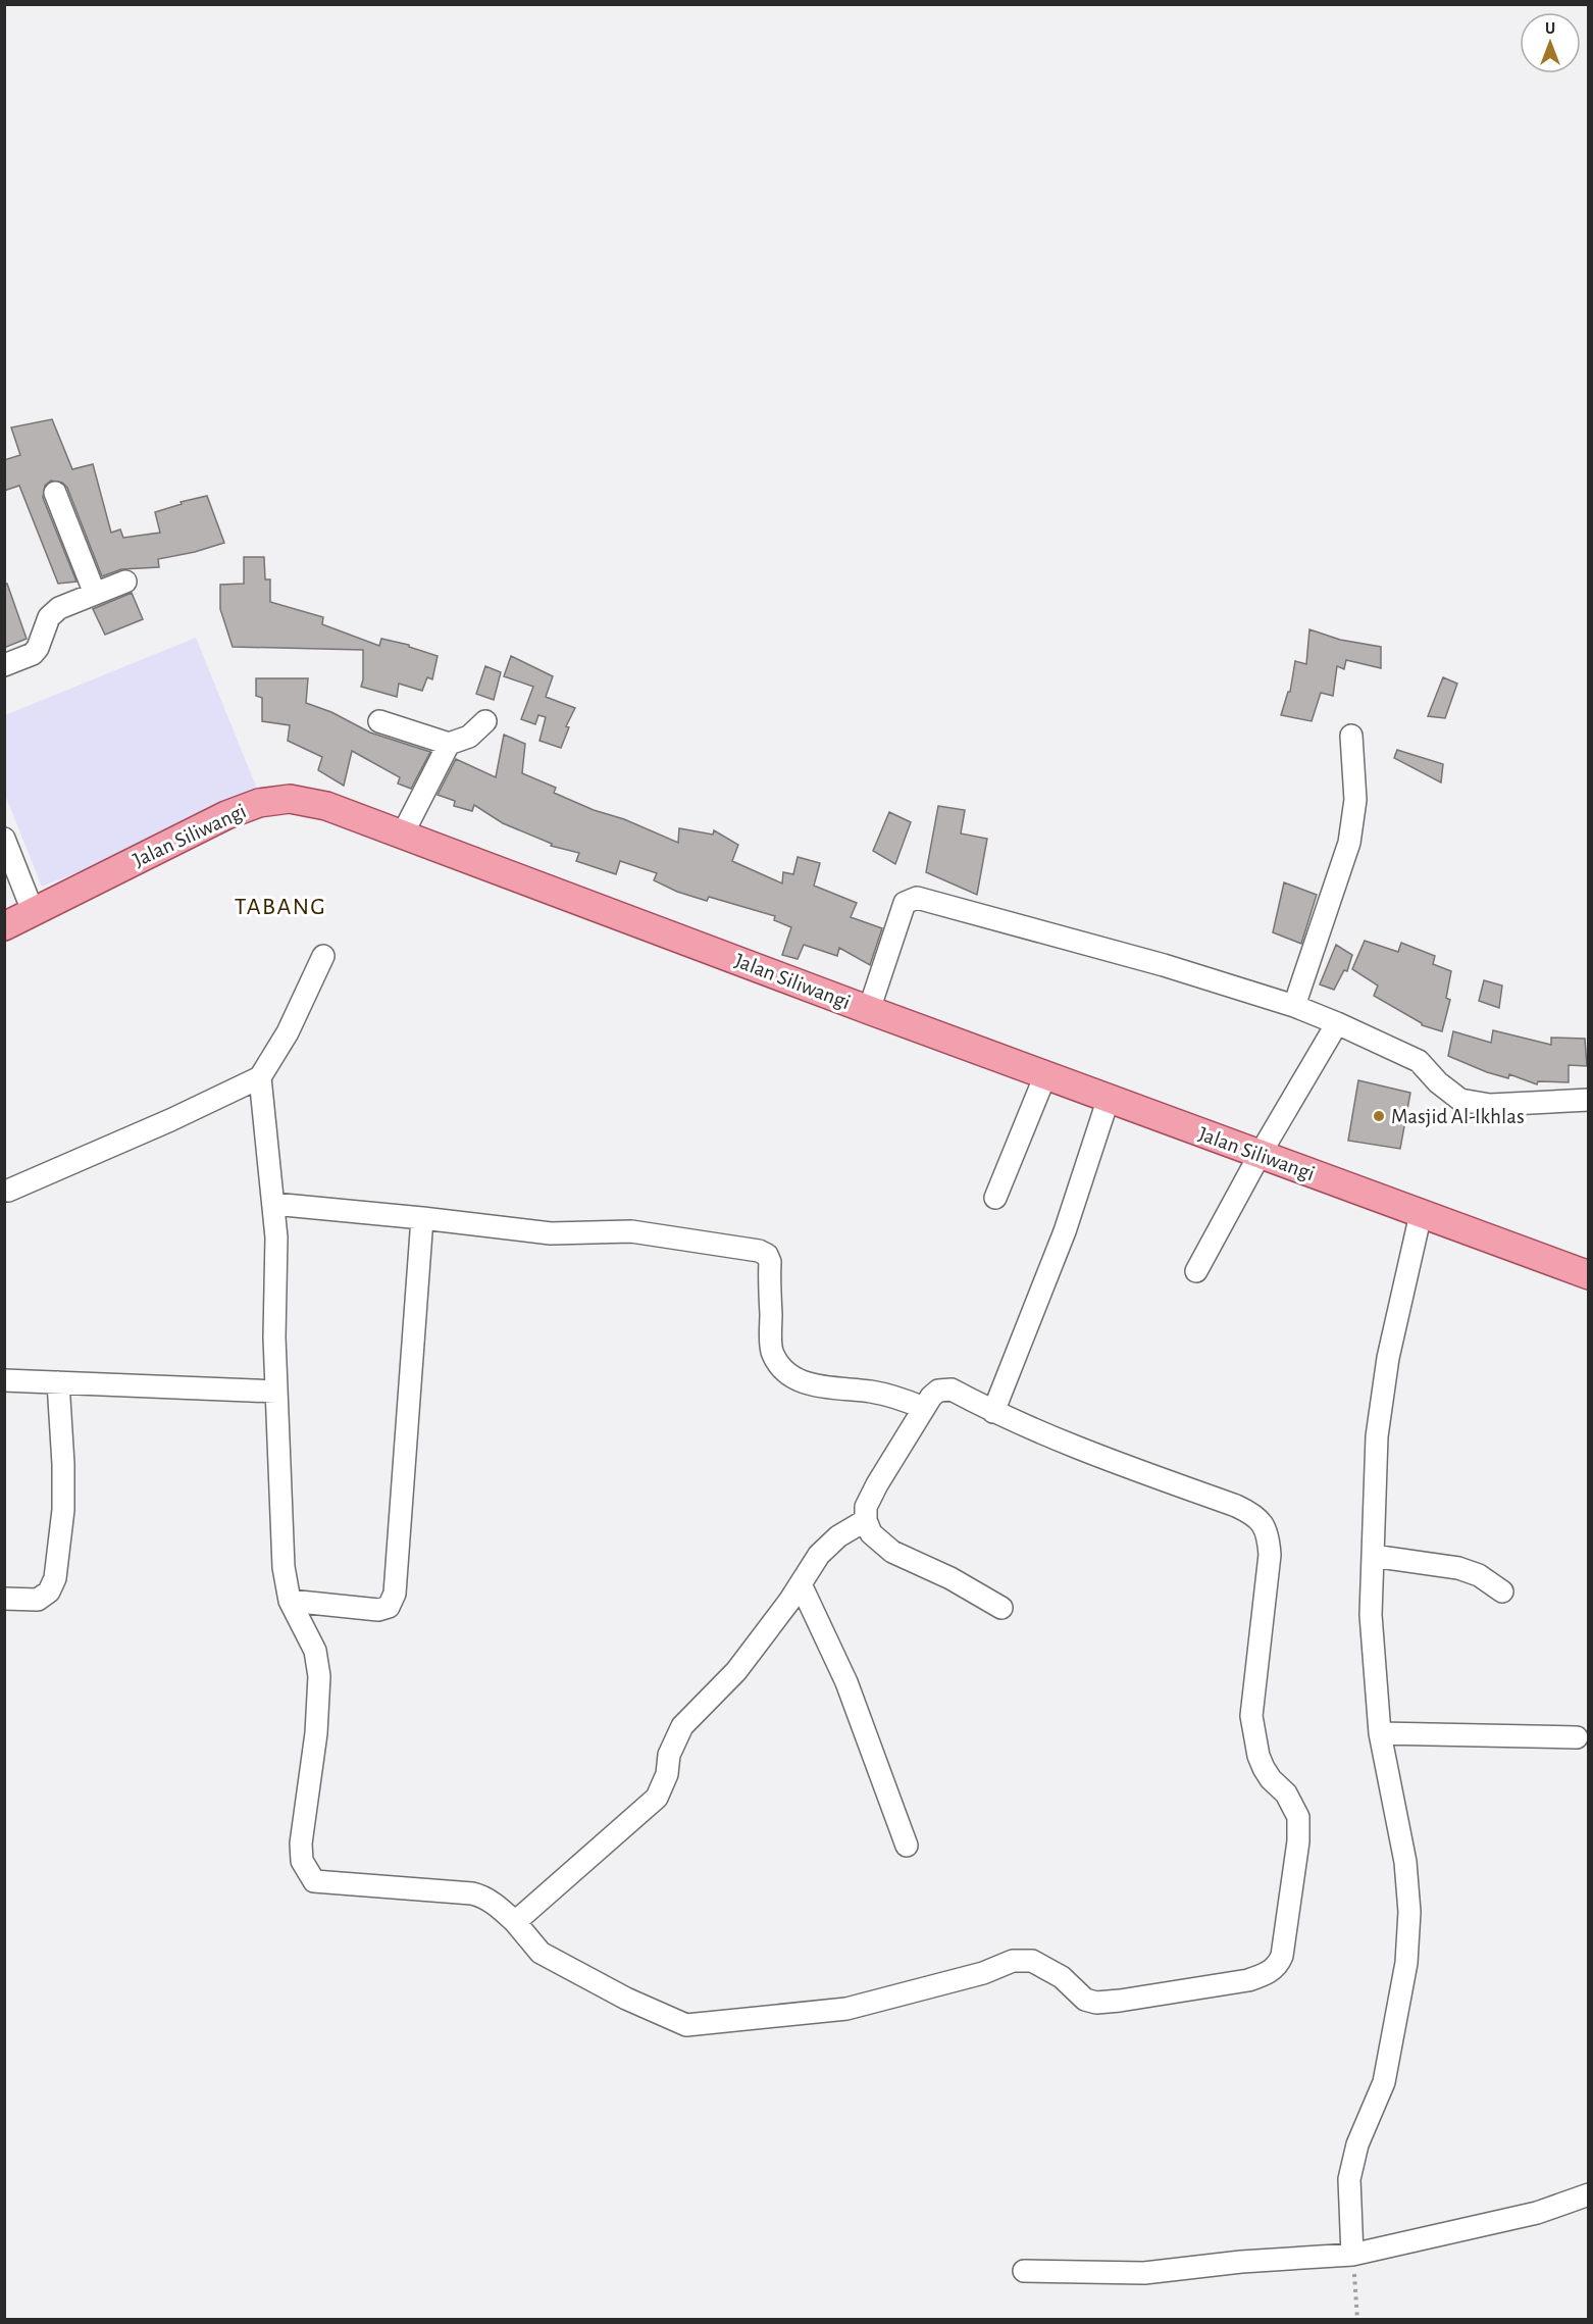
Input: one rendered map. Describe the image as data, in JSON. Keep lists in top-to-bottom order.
{
  "streets": {
    "main road": ["Jalan Siliwangi"]
  },
  "districts": ["TABANG"],
  "places": ["Masjid Al-Ikhlas"],
  "north": "top"
}
